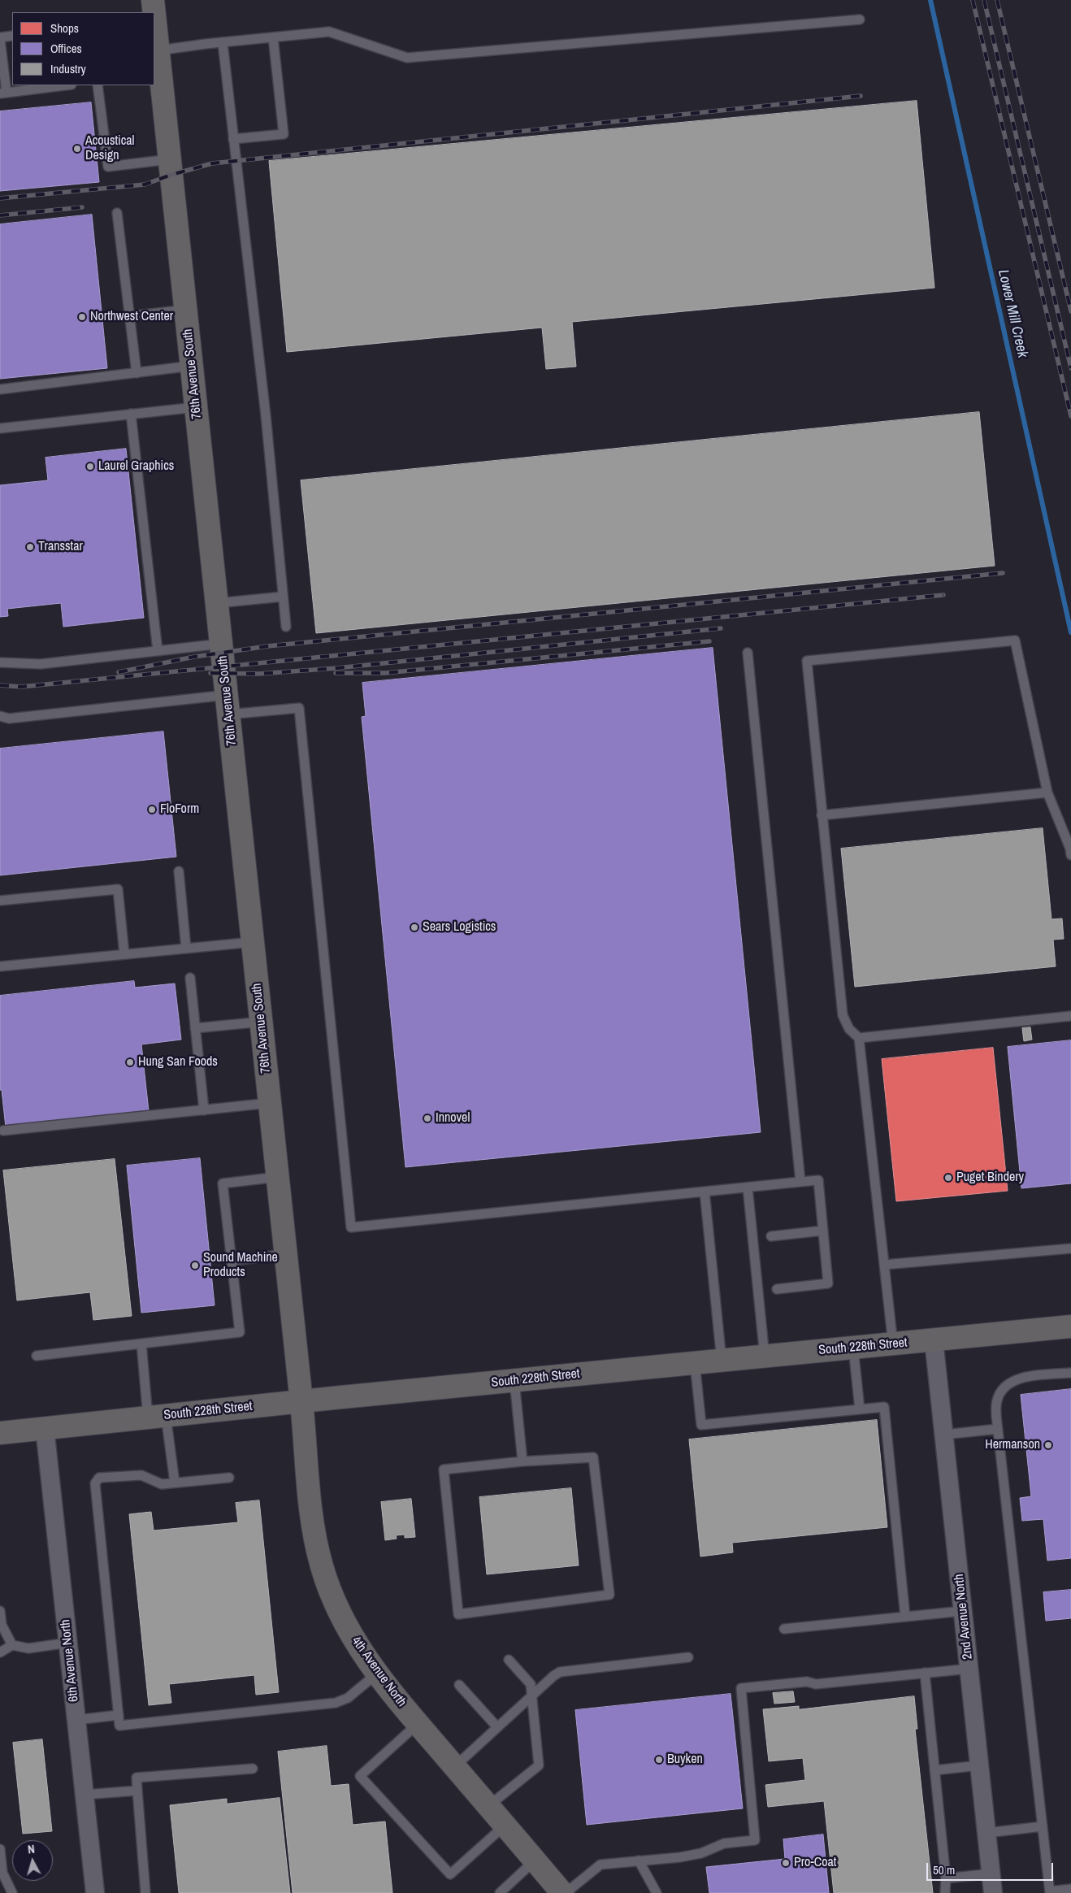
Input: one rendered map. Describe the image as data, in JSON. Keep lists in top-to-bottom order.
{
  "streets": {
    "street": [
      "76th Avenue South",
      "South 228th Street",
      "2nd Avenue North",
      "6th Avenue North",
      "4th Avenue North"
    ]
  },
  "crossings": [
    ["76th Avenue South", "South 228th Street"],
    ["76th Avenue South", "4th Avenue North"],
    ["South 228th Street", "2nd Avenue North"],
    ["South 228th Street", "6th Avenue North"],
    ["South 228th Street", "4th Avenue North"]
  ],
  "water": ["Lower Mill Creek"],
  "places": [
    "Acoustical Design",
    "Northwest Center",
    "Laurel Graphics",
    "Transstar",
    "FloForm",
    "Sears Logistics",
    "Hung San Foods",
    "Innovel",
    "Puget Bindery",
    "Sound Machine Products",
    "Hermanson",
    "Buyken",
    "Pro-Coat"
  ],
  "legend": ["Shops", "Offices", "Industry"],
  "scale_bar": "50 m",
  "north": "top"
}
